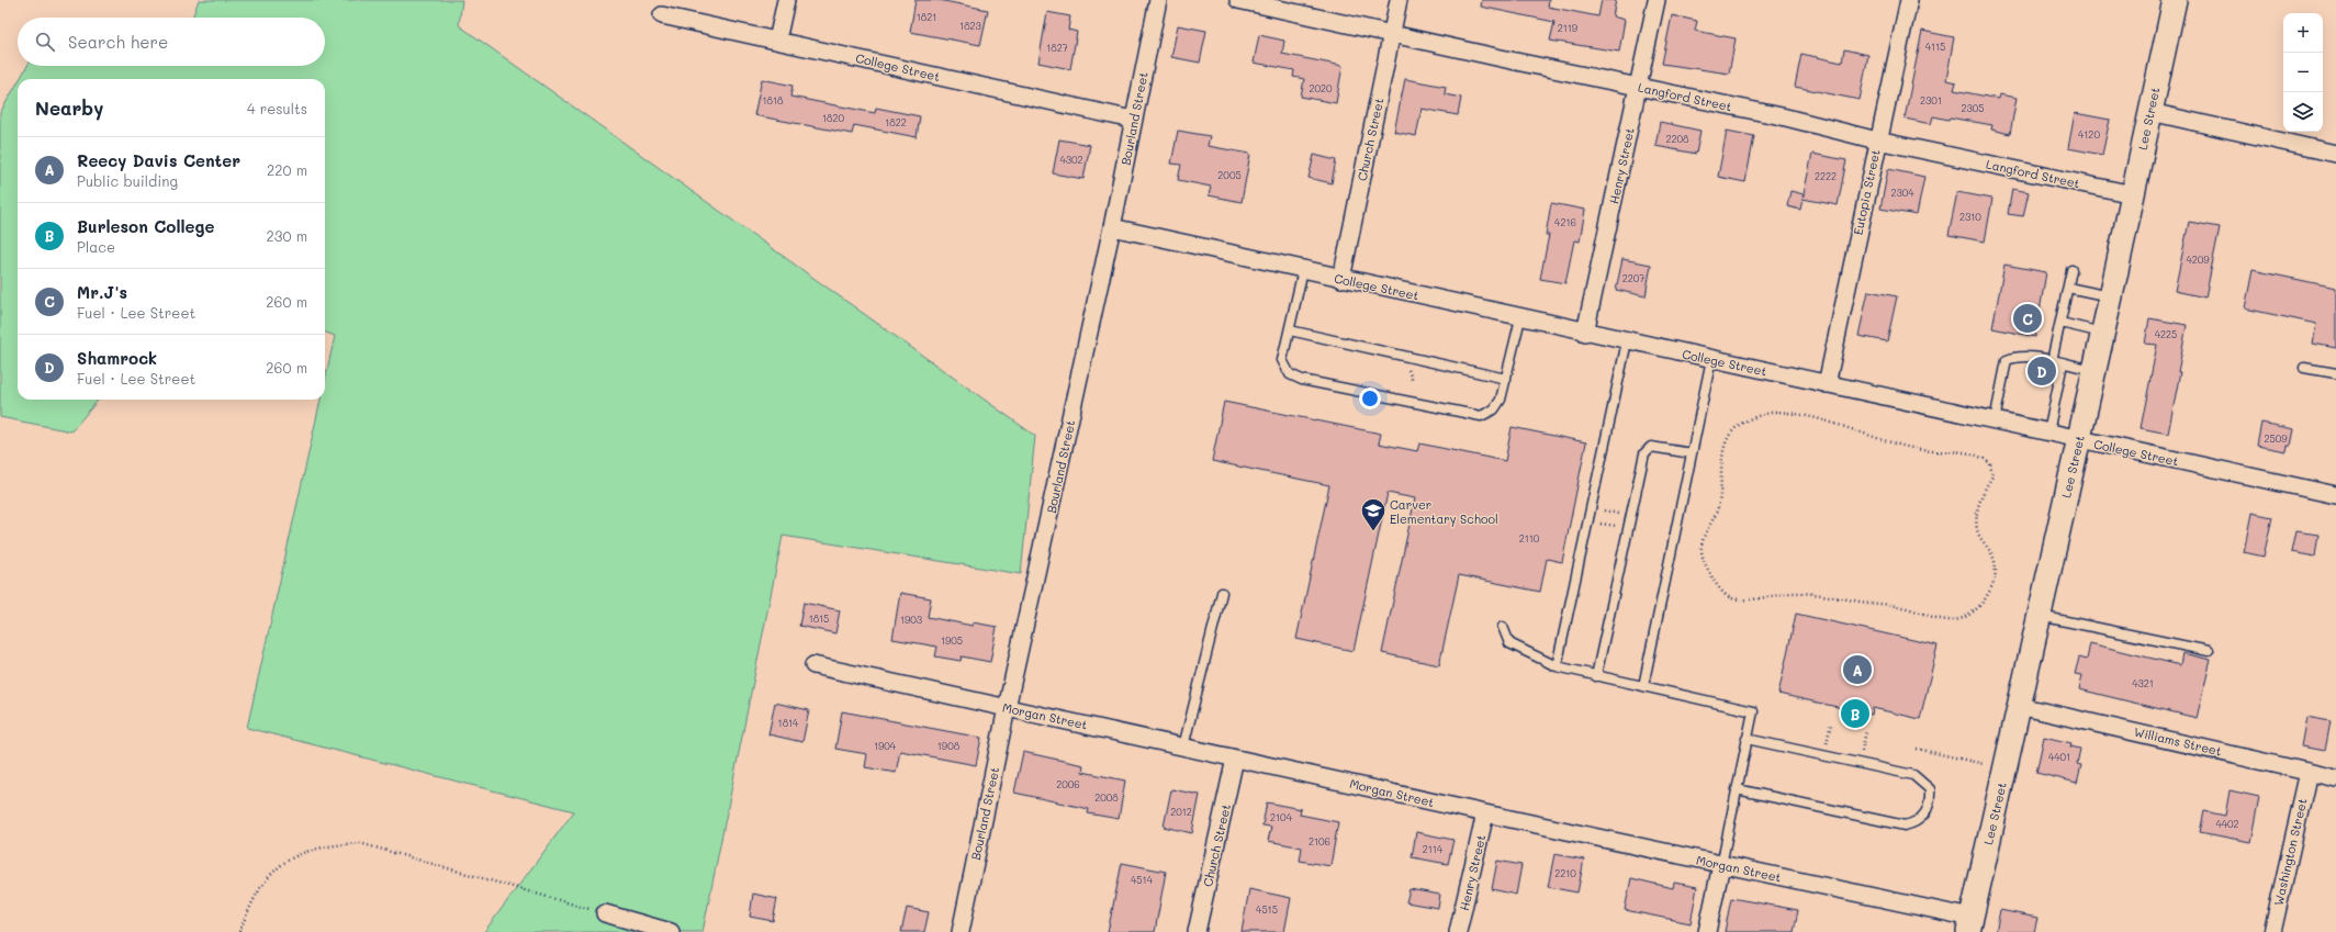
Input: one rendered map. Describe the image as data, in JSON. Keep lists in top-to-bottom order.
{
  "streets": {
    "main road": ["Lee Street"],
    "street": [
      "College Street",
      "Langford Street",
      "Bourland Street",
      "Church Street",
      "Henry Street",
      "Eutopia Street",
      "Morgan Street",
      "Williams Street",
      "Washington Street"
    ]
  },
  "crossings": [
    ["College Street", "Bourland Street"],
    ["College Street", "Lee Street"],
    ["College Street", "Church Street"],
    ["College Street", "Henry Street"],
    ["College Street", "Eutopia Street"],
    ["Langford Street", "Lee Street"],
    ["Langford Street", "Church Street"],
    ["Langford Street", "Henry Street"],
    ["Langford Street", "Eutopia Street"],
    ["Bourland Street", "Morgan Street"],
    ["Lee Street", "Morgan Street"],
    ["Lee Street", "Williams Street"],
    ["Church Street", "Morgan Street"],
    ["Henry Street", "Morgan Street"],
    ["Williams Street", "Washington Street"]
  ],
  "places": {
    "school or university": ["Carver Elementary School"]
  },
  "house_numbers": [
    "1821",
    "1823",
    "2119",
    "4115",
    "1827",
    "2020",
    "1818",
    "2301",
    "2305",
    "1820",
    "1822",
    "4120",
    "2208",
    "4302",
    "2005",
    "2222",
    "2304",
    "2310",
    "4216",
    "4209",
    "2207",
    "4225",
    "2509",
    "2110",
    "1815",
    "1903",
    "1905",
    "4321",
    "1814",
    "1904",
    "1908",
    "4401",
    "2006",
    "2008",
    "2012",
    "2104",
    "4402",
    "2106",
    "2114",
    "2210",
    "4514",
    "4515"
  ],
  "page": {
    "map_buttons": ["+", "−"],
    "search": "Search here",
    "heading": ["Nearby", "4 results"],
    "list": [
      {
        "mark": "A",
        "name": "Reecy Davis Center",
        "note": "Public building",
        "value": "220 m"
      },
      {
        "mark": "B",
        "name": "Burleson College",
        "note": "Place",
        "value": "230 m"
      },
      {
        "mark": "C",
        "name": "Mr.J's",
        "note": "Fuel · Lee Street",
        "value": "260 m"
      },
      {
        "mark": "D",
        "name": "Shamrock",
        "note": "Fuel · Lee Street",
        "value": "260 m"
      }
    ],
    "pins": [
      "C",
      "D",
      "A",
      "B"
    ]
  }
}
